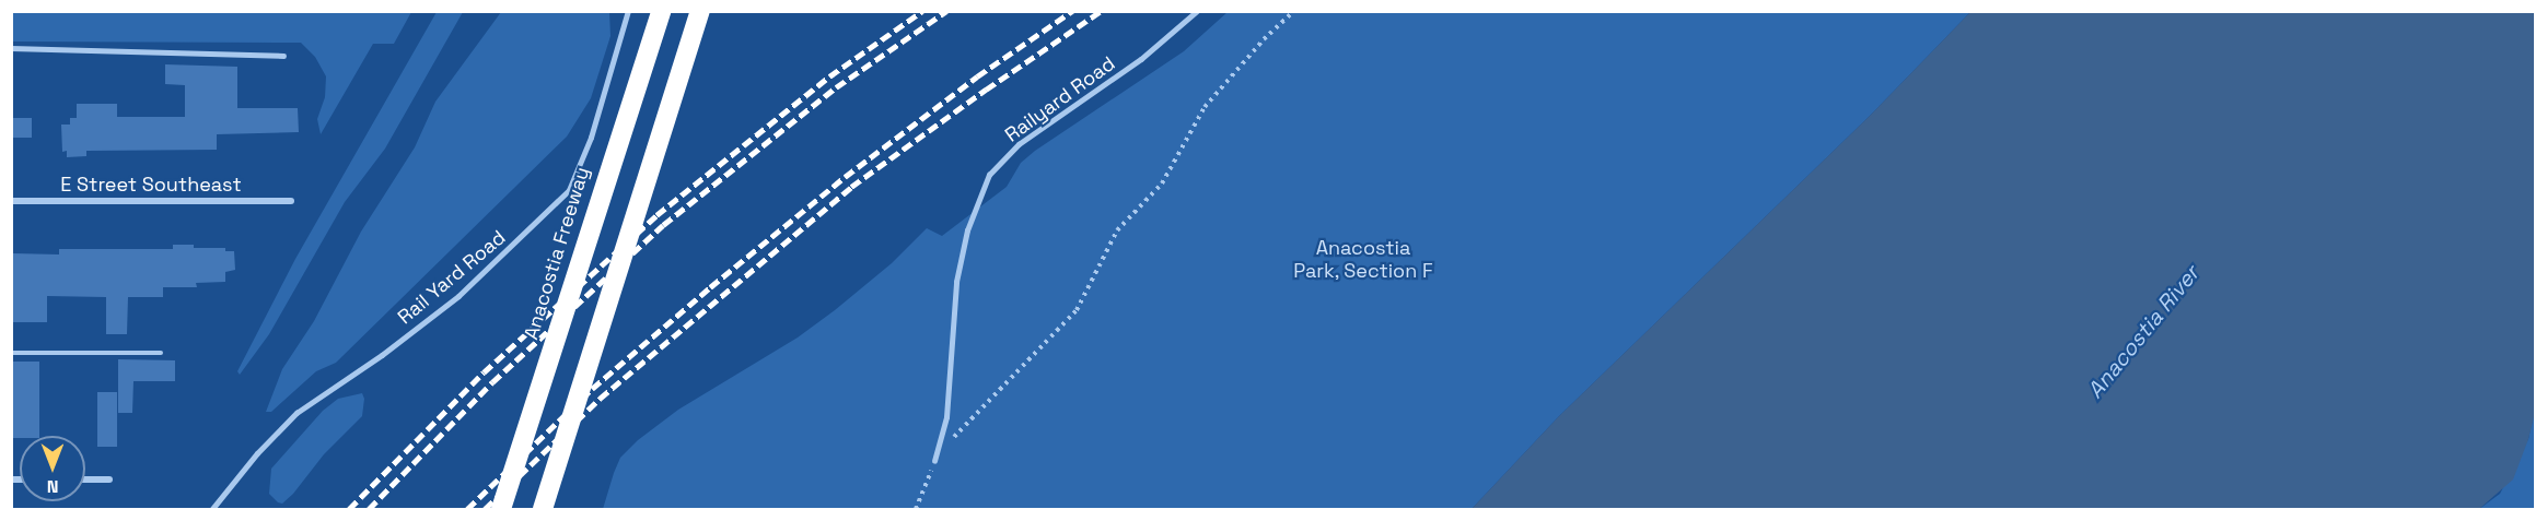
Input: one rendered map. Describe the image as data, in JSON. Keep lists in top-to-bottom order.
{
  "streets": {
    "highway": ["Anacostia Freeway"],
    "street": ["E Street Southeast"],
    "lane": ["Railyard Road", "Rail Yard Road"]
  },
  "water": ["Anacostia River"],
  "parks": ["Anacostia Park, Section F"],
  "north": "bottom"
}
